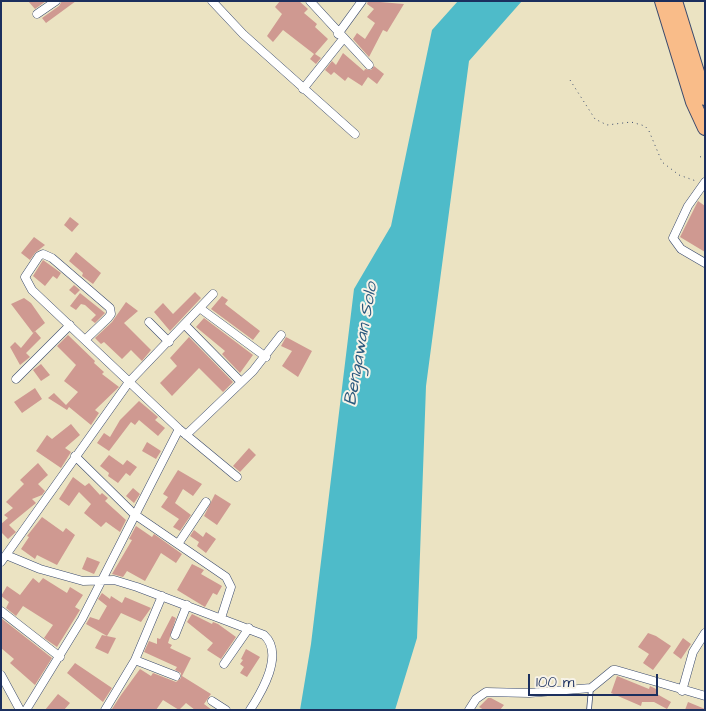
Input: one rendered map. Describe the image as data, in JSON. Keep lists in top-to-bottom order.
{
  "water": ["Bengawan Solo"],
  "scale_bar": "100 m"
}
